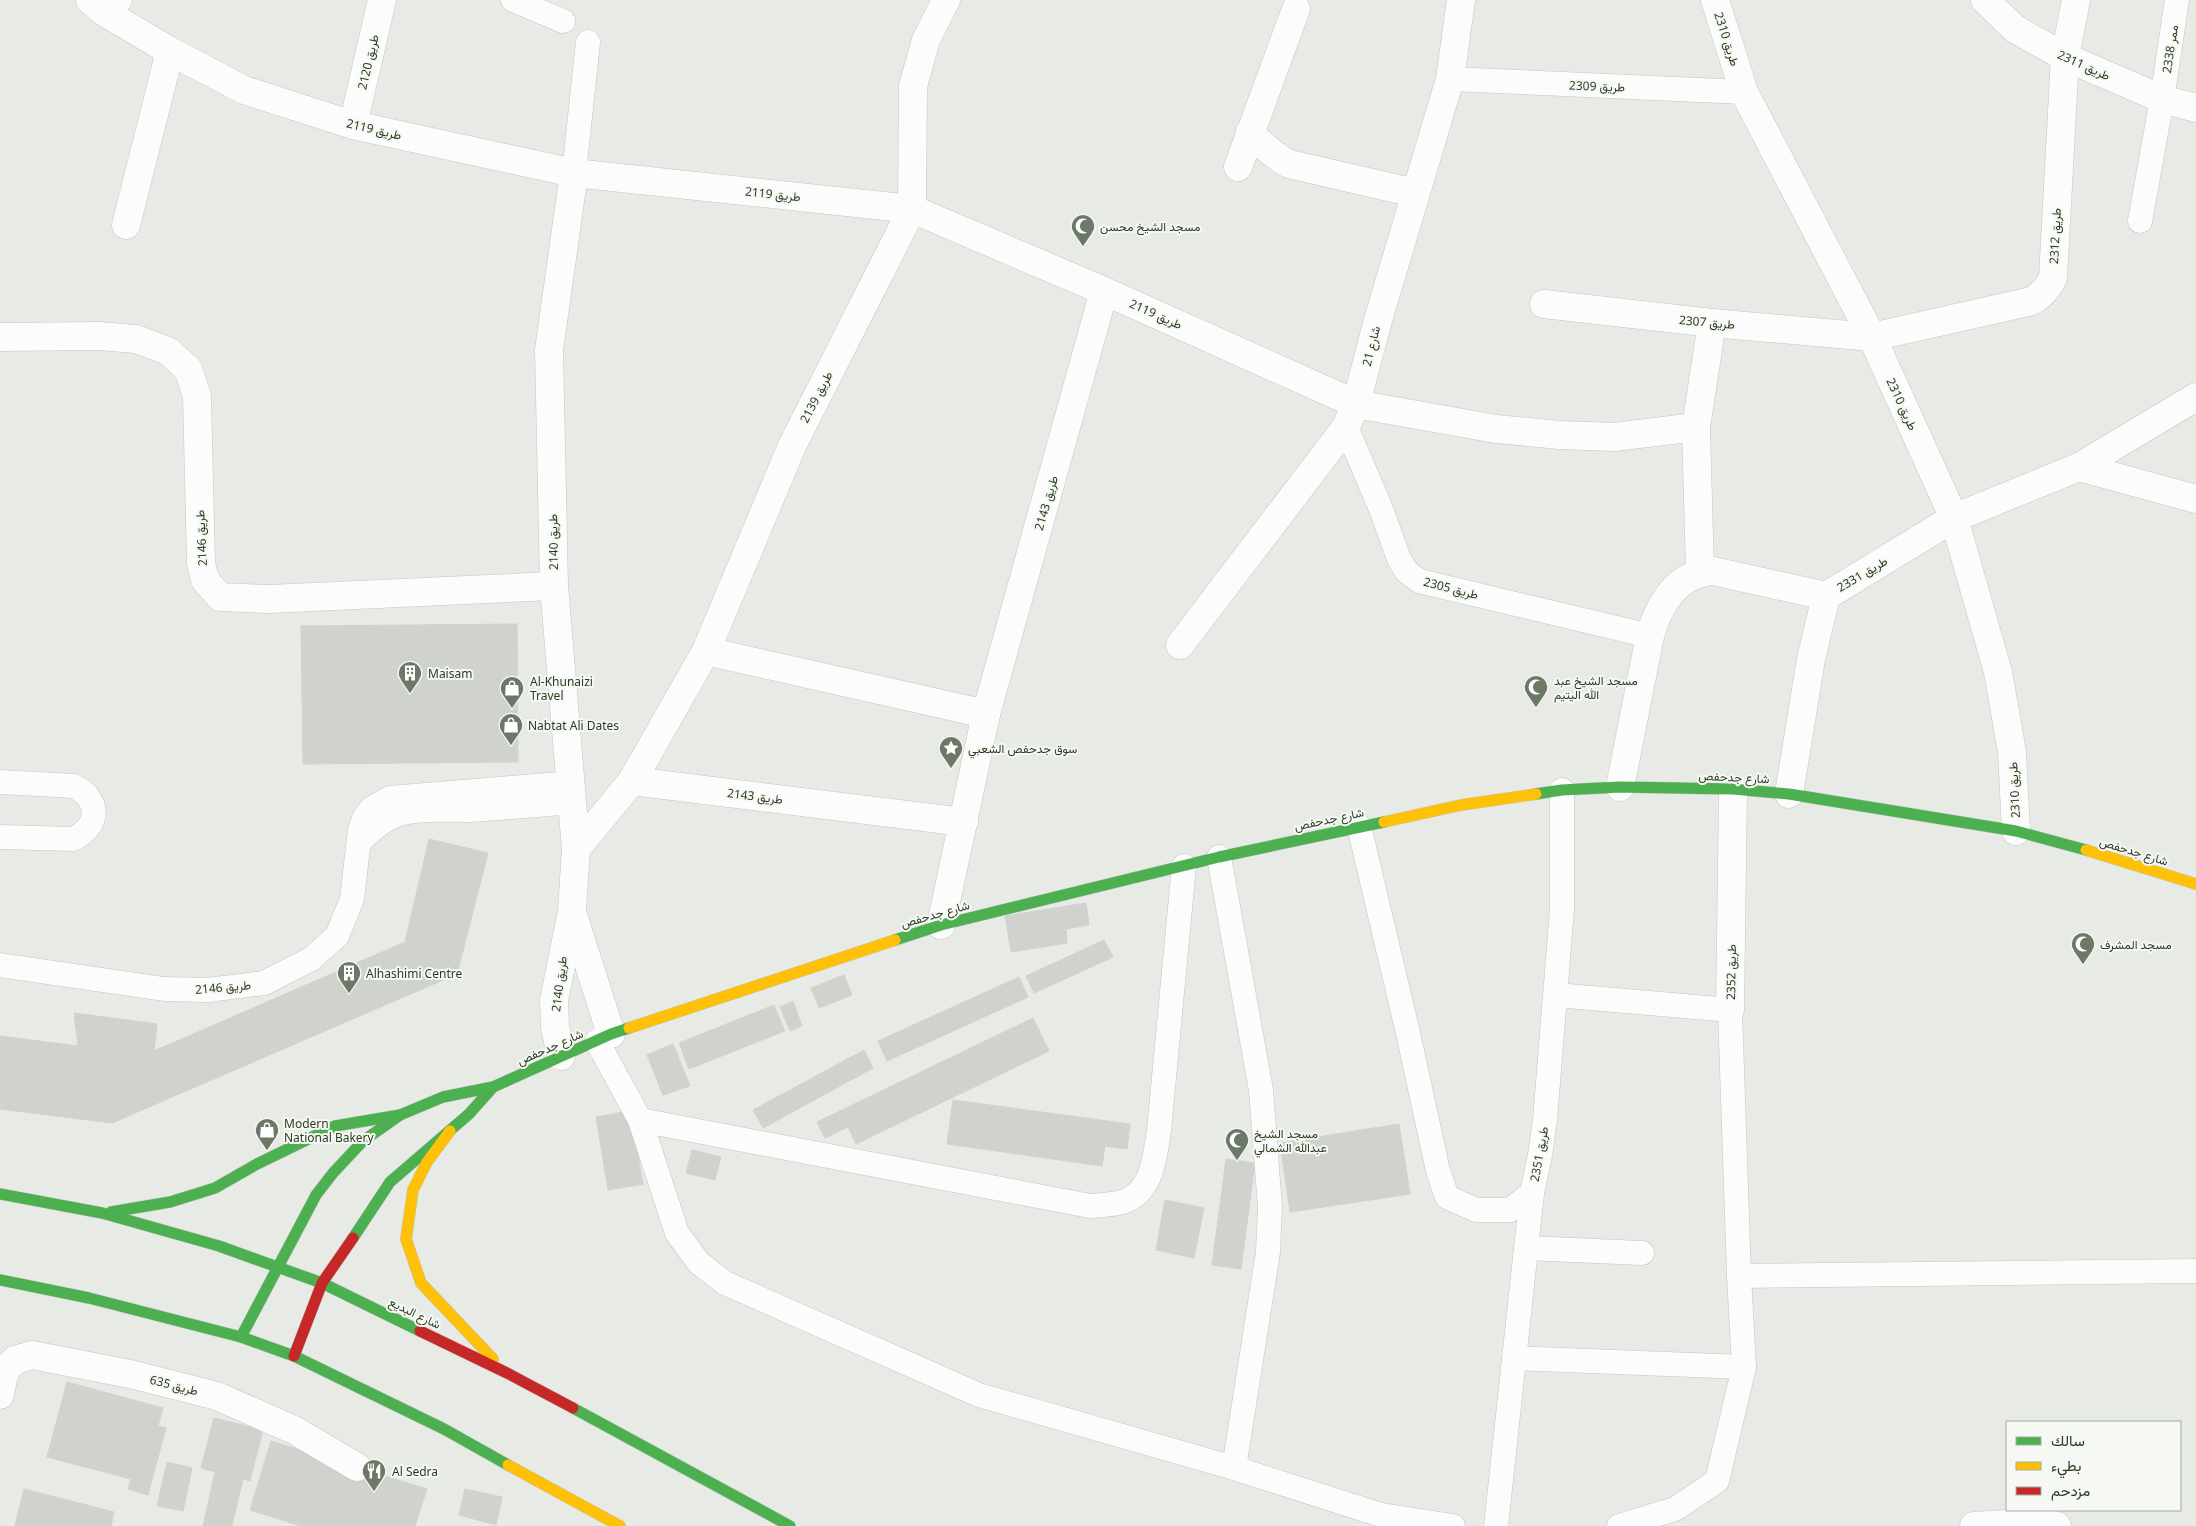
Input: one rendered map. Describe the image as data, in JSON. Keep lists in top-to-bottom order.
{
  "streets": {
    "street": [
      "طريق 2310",
      "طريق 2120",
      "طريق 2311",
      "طريق 2119",
      "طريق 2312",
      "طريق 2307",
      "شارع 21",
      "طريق 2139",
      "طريق 2143",
      "طريق 2146",
      "طريق 2140",
      "طريق 2331",
      "شارع جدحفص",
      "طريق 2352",
      "شارع البديع",
      "طريق 635"
    ],
    "lane": [
      "ممر 2338",
      "طريق 2309",
      "طريق 2305",
      "طريق 2351"
    ]
  },
  "crossings": [
    ["طريق 2310", "طريق 2309"],
    ["طريق 2310", "طريق 2312"],
    ["طريق 2310", "طريق 2307"],
    ["طريق 2310", "طريق 2331"],
    ["طريق 2310", "شارع جدحفص"],
    ["ممر 2338", "طريق 2311"],
    ["طريق 2120", "طريق 2119"],
    ["طريق 2311", "طريق 2312"],
    ["طريق 2309", "شارع 21"],
    ["طريق 2119", "شارع 21"],
    ["طريق 2119", "طريق 2139"],
    ["طريق 2119", "طريق 2143"],
    ["طريق 2119", "طريق 2140"],
    ["طريق 2119", "طريق 2305"],
    ["طريق 2312", "طريق 2307"],
    ["شارع 21", "طريق 2305"],
    ["طريق 2139", "طريق 2143"],
    ["طريق 2143", "شارع جدحفص"],
    ["طريق 2146", "طريق 2140"],
    ["طريق 2140", "شارع جدحفص"],
    ["طريق 2331", "شارع جدحفص"],
    ["شارع جدحفص", "طريق 2352"],
    ["شارع جدحفص", "طريق 2351"],
    ["شارع جدحفص", "شارع البديع"],
    ["طريق 2352", "طريق 2351"]
  ],
  "places": {
    "mosque": [
      "مسجد الشيخ محسن",
      "مسجد الشيخ عبد الله اليتيم",
      "مسجد المشرف",
      "مسجد الشيخ عبدالله الشمالي"
    ],
    "building": ["Maisam", "Alhashimi Centre"],
    "shop": ["Al-Khunaizi Travel", "Nabtat Ali Dates", "Modern National Bakery"],
    "place": ["سوق جدحفص الشعبي"],
    "restaurant": ["Al Sedra"]
  },
  "legend": ["سالك", "بطيء", "مزدحم"]
}
